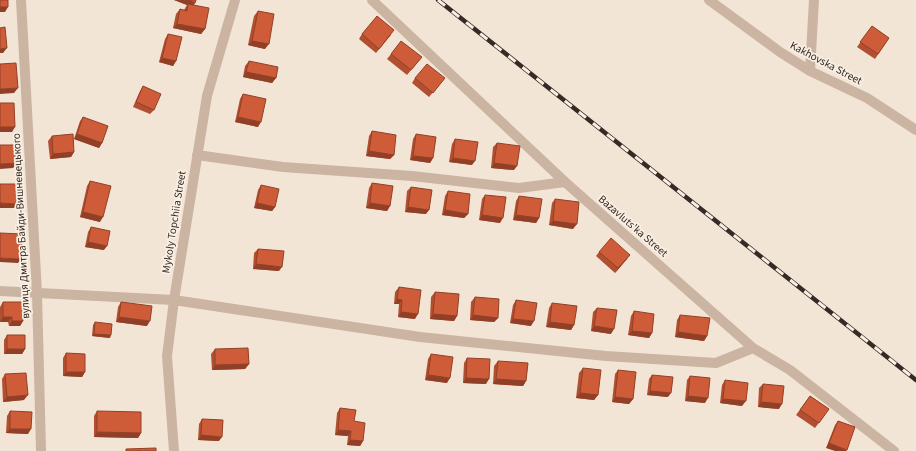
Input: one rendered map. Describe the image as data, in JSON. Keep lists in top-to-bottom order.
{
  "streets": {
    "street": [
      "Kakhovska Street",
      "Mykoly Topchiia Street",
      "вулиця Дмитра Байди-Вишневецького",
      "Bazavluts'ka Street"
    ]
  }
}
